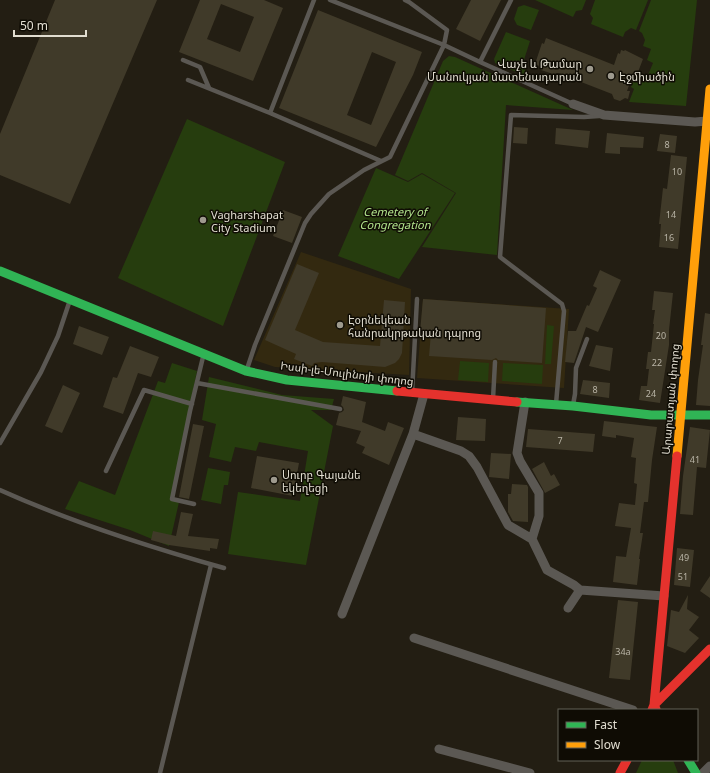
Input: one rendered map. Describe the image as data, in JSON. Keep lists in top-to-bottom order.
{
  "streets": {
    "street": ["Իսսի-լե-Մուլինոյի փողոց", "Արարատյան փողոց"]
  },
  "crossings": [
    ["Իսսի-լե-Մուլինոյի փողոց", "Արարատյան փողոց"]
  ],
  "parks": ["Cemetery of Congregation"],
  "places": [
    "Վաչե և Թամար Մանուկյան մատենադարան",
    "Էջմիածին",
    "Vagharshapat City Stadium",
    "Էօրնեկեան հանրակրթական դպրոց",
    "Սուրբ Գայանե եկեղեցի"
  ],
  "house_numbers": [
    "8",
    "10",
    "14",
    "16",
    "20",
    "22",
    "8",
    "24",
    "7",
    "41",
    "49",
    "51",
    "34a"
  ],
  "legend": ["Fast", "Slow"],
  "scale_bar": "50 m"
}
